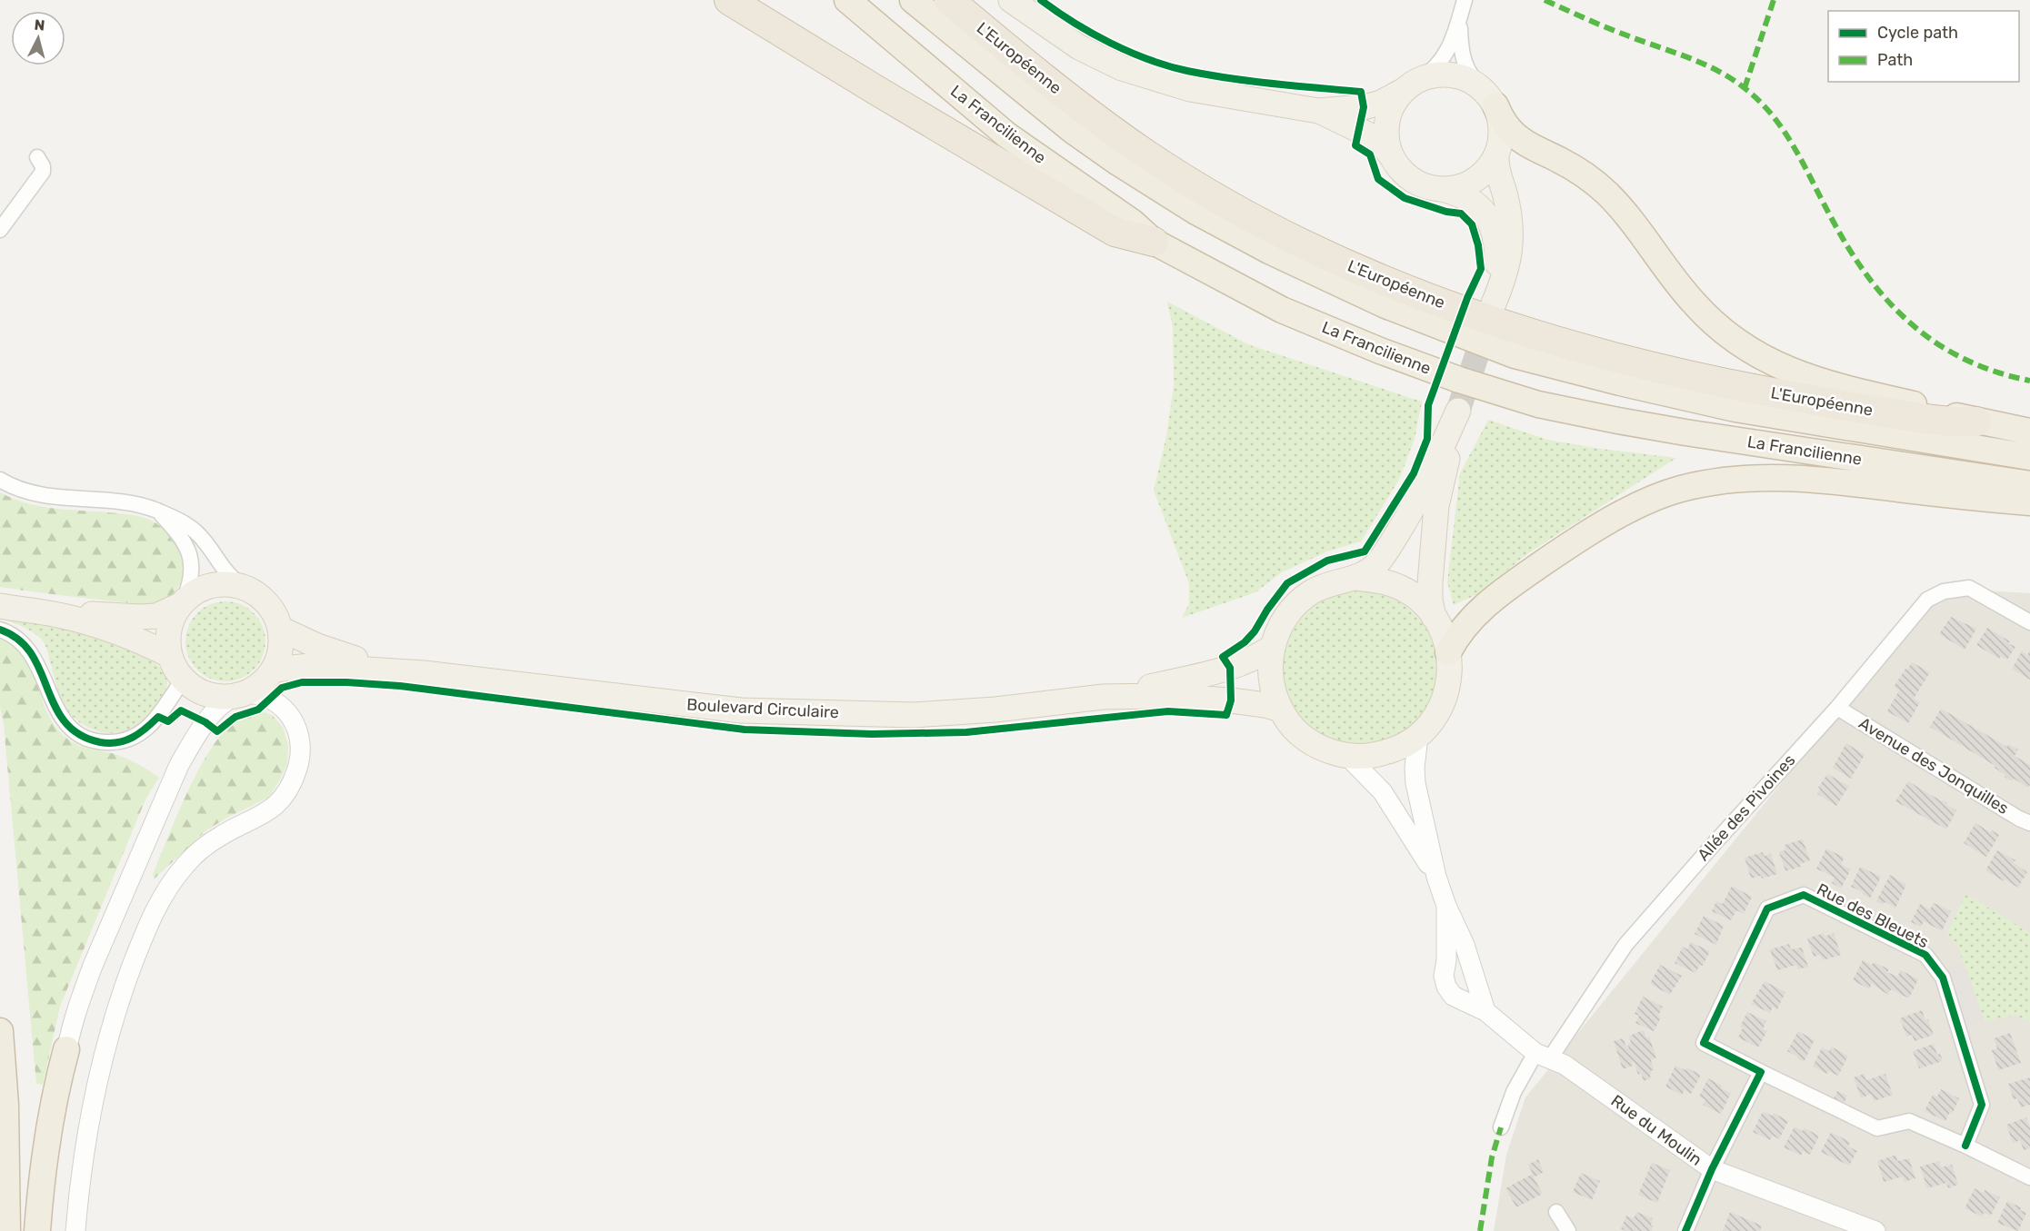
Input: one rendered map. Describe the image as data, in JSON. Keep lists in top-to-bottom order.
{
  "streets": {
    "highway": ["L'Européenne", "La Francilienne"],
    "main road": ["Boulevard Circulaire"],
    "street": [
      "Avenue des Jonquilles",
      "Allée des Pivoines",
      "Rue des Bleuets",
      "Rue du Moulin"
    ]
  },
  "crossings": [
    ["Boulevard Circulaire", "Rue du Moulin"],
    ["Avenue des Jonquilles", "Allée des Pivoines"],
    ["Allée des Pivoines", "Rue du Moulin"]
  ],
  "legend": ["Cycle path", "Path"],
  "north": "top"
}
